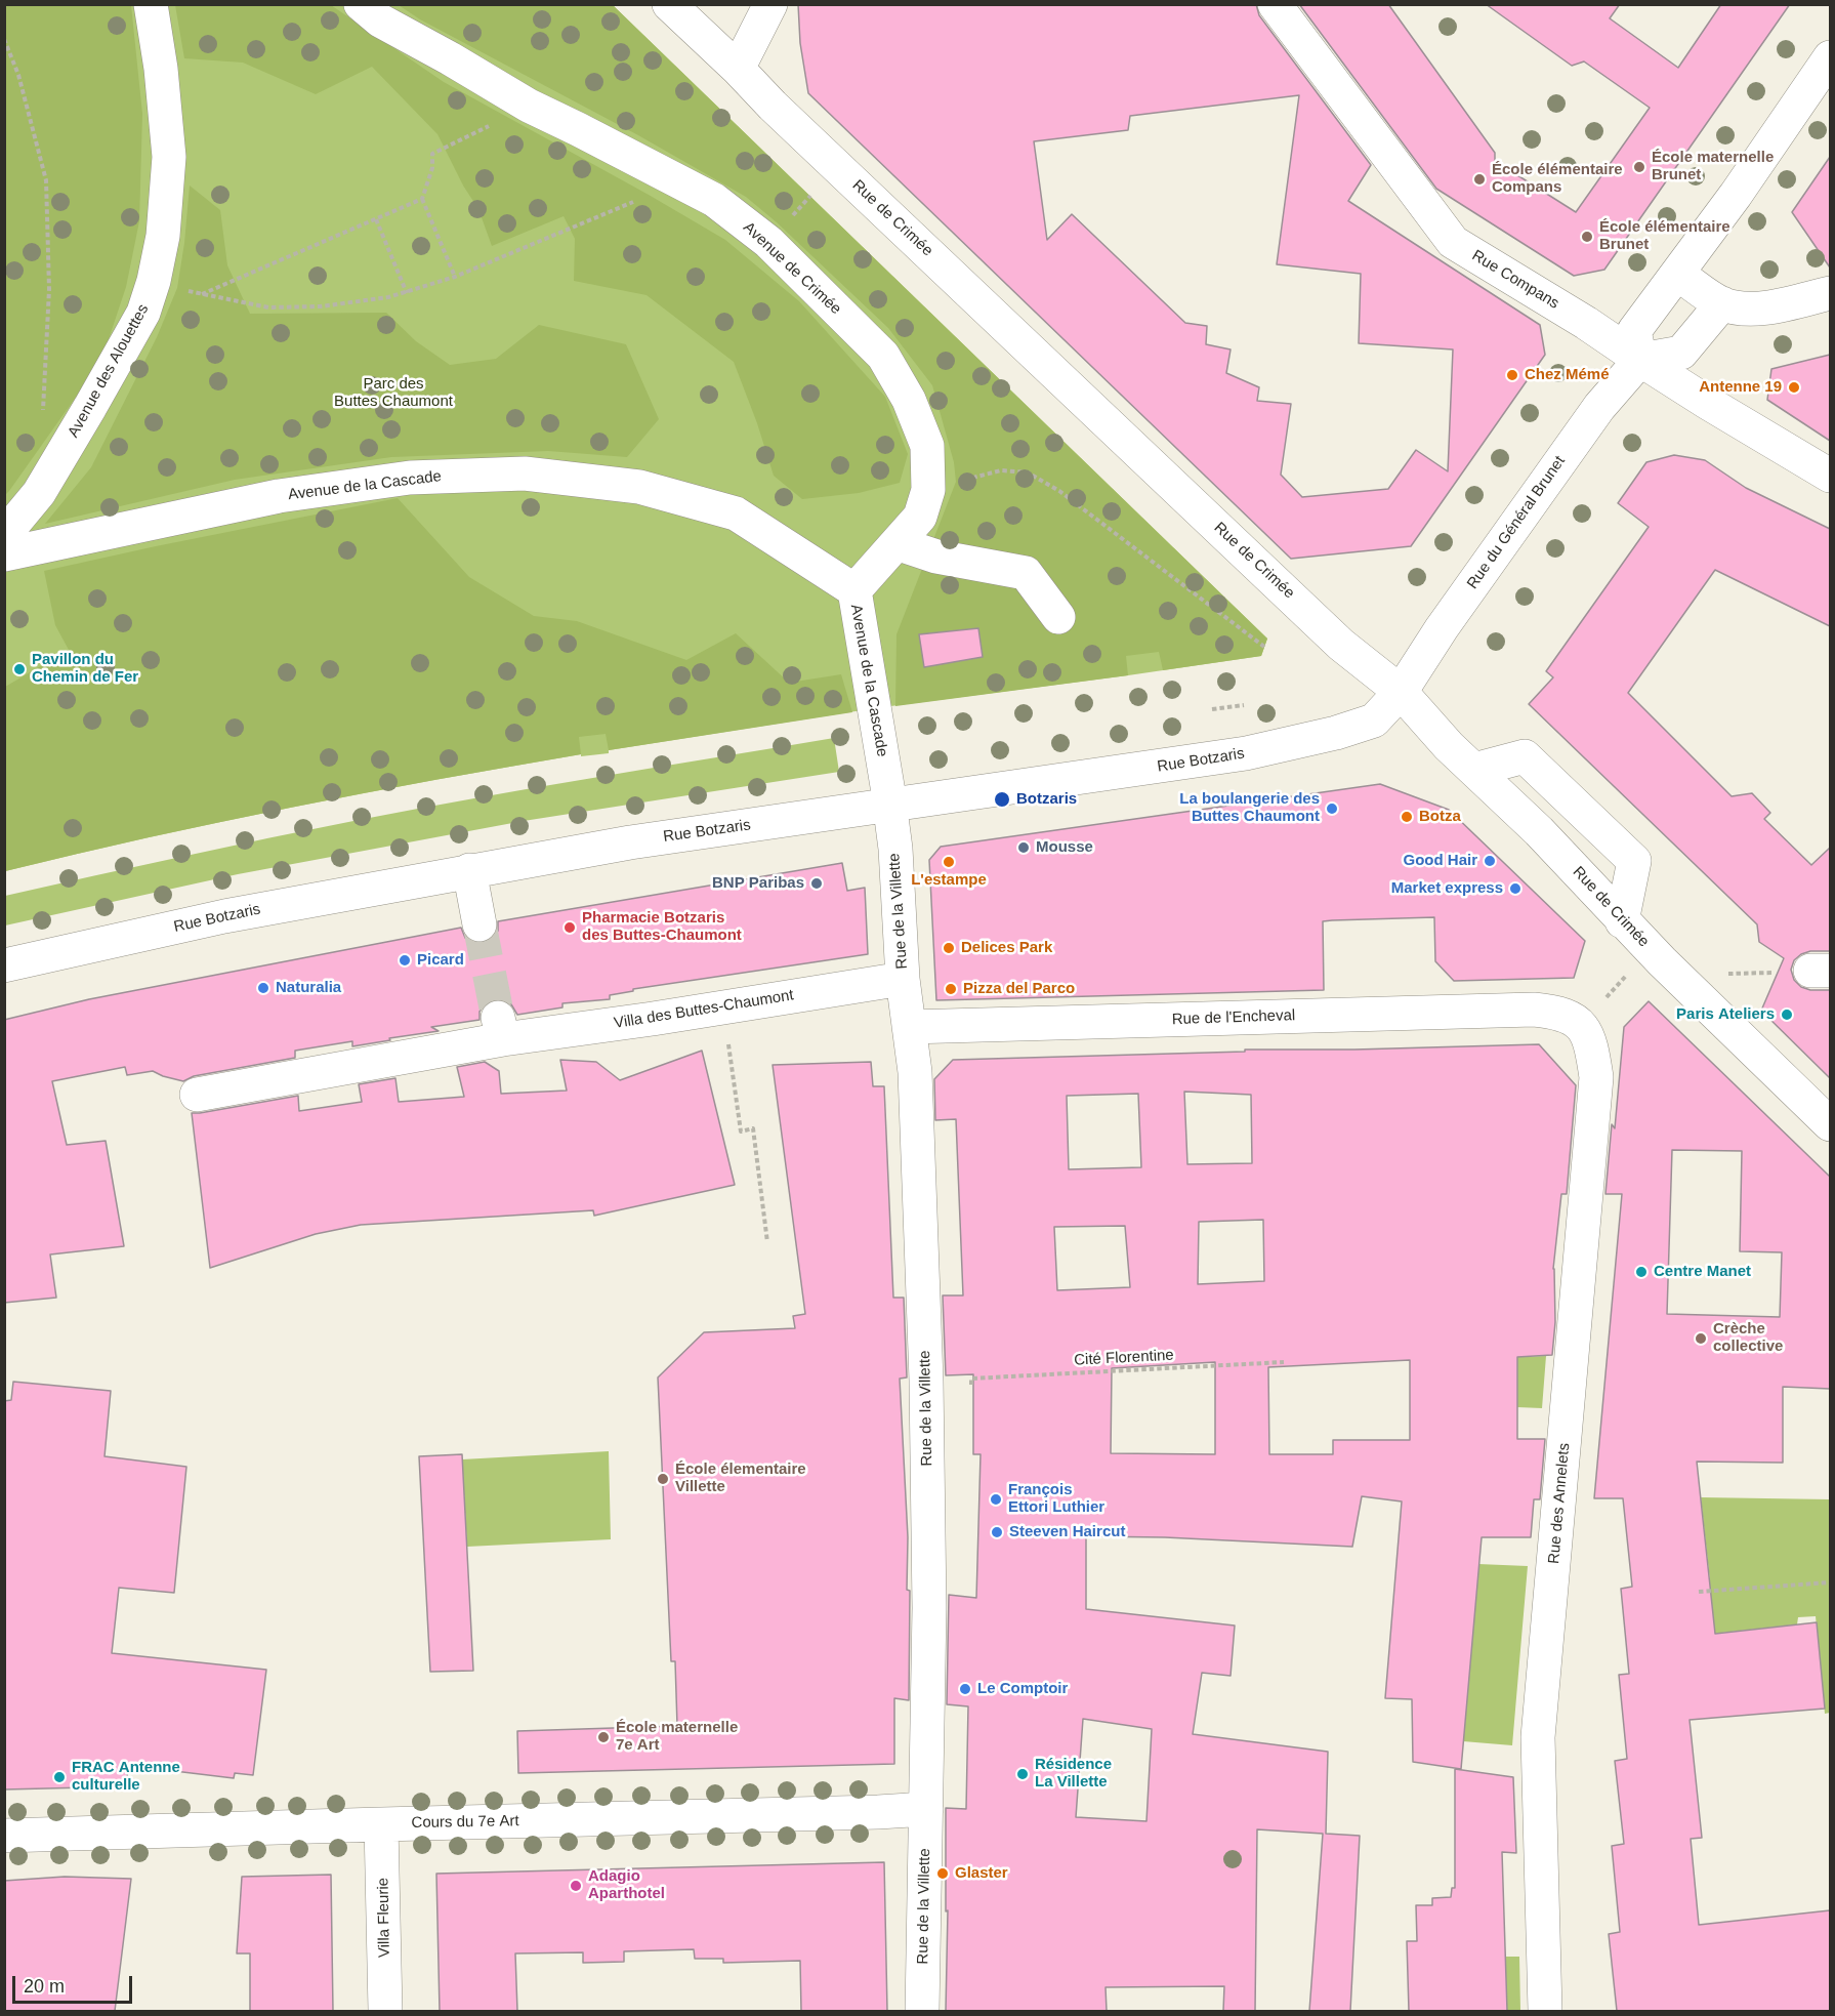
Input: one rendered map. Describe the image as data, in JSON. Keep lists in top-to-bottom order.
{
  "streets": {
    "street": [
      "Rue de Crimée",
      "Avenue de Crimée",
      "Rue Compans",
      "Avenue des Alouettes",
      "Avenue de la Cascade",
      "Rue du Général Brunet",
      "Rue Botzaris",
      "Rue de la Villette",
      "Villa des Buttes-Chaumont",
      "Rue de l'Encheval",
      "Rue des Annelets",
      "Cours du 7e Art",
      "Villa Fleurie"
    ],
    "path": ["Cité Florentine"]
  },
  "crossings": [
    ["Rue de Crimée", "Rue du Général Brunet"],
    ["Rue de Crimée", "Rue Botzaris"],
    ["Avenue de Crimée", "Avenue de la Cascade"],
    ["Rue Compans", "Rue du Général Brunet"],
    ["Avenue de la Cascade", "Rue Botzaris"],
    ["Avenue de la Cascade", "Rue de la Villette"],
    ["Rue du Général Brunet", "Rue Botzaris"],
    ["Rue Botzaris", "Rue de la Villette"],
    ["Rue de la Villette", "Villa des Buttes-Chaumont"],
    ["Rue de la Villette", "Rue de l'Encheval"],
    ["Rue de la Villette", "Cours du 7e Art"],
    ["Rue de l'Encheval", "Rue des Annelets"],
    ["Cours du 7e Art", "Villa Fleurie"]
  ],
  "parks": ["Parc des Buttes Chaumont"],
  "places": [
    "École maternelle Brunet",
    "École élémentaire Compans",
    "École élémentaire Brunet",
    "Chez Mémé",
    "Antenne 19",
    "Pavillon du Chemin de Fer",
    "Botzaris",
    "La boulangerie des Buttes Chaumont",
    "Botza",
    "Mousse",
    "Good Hair",
    "L'estampe",
    "BNP Paribas",
    "Market express",
    "Pharmacie Botzaris des Buttes-Chaumont",
    "Delices Park",
    "Picard",
    "Naturalia",
    "Pizza del Parco",
    "Paris Ateliers",
    "Centre Manet",
    "Crèche collective",
    "École élementaire Villette",
    "François Ettori Luthier",
    "Steeven Haircut",
    "Le Comptoir",
    "École maternelle 7e Art",
    "Résidence La Villette",
    "FRAC Antenne culturelle",
    "Glaster",
    "Adagio Aparthotel"
  ],
  "scale_bar": "20 m"
}
